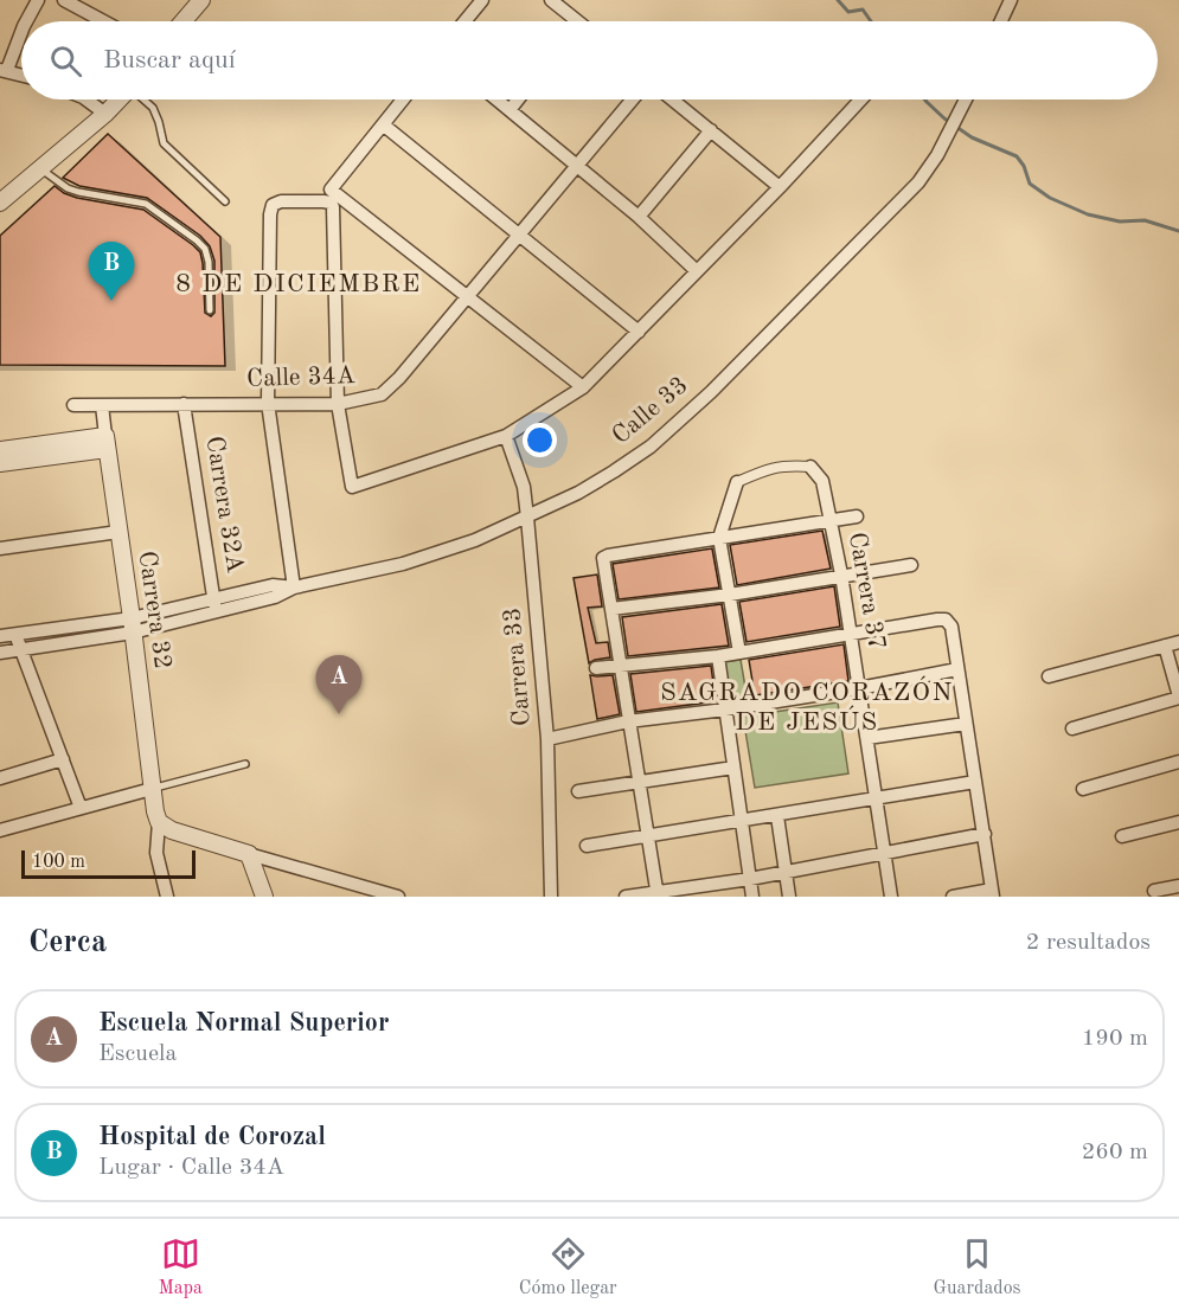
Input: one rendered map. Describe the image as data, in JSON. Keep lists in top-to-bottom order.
{
  "streets": {
    "street": [
      "Calle 34A",
      "Calle 33",
      "Carrera 32A",
      "Carrera 37",
      "Carrera 32",
      "Carrera 33"
    ]
  },
  "crossings": [
    ["Calle 34A", "Carrera 32A"],
    ["Calle 34A", "Carrera 32"],
    ["Calle 33", "Carrera 32A"],
    ["Calle 33", "Carrera 32"],
    ["Calle 33", "Carrera 33"]
  ],
  "districts": ["8 DE DICIEMBRE", "SAGRADO CORAZÓN DE JESÚS"],
  "scale_bar": "100 m",
  "page": {
    "search": "Buscar aquí",
    "pins": ["B", "A"],
    "scale": "100 m",
    "heading": ["Cerca", "2 resultados"],
    "list": [
      {
        "mark": "A",
        "name": "Escuela Normal Superior",
        "note": "Escuela",
        "value": "190 m"
      },
      {
        "mark": "B",
        "name": "Hospital de Corozal",
        "note": "Lugar · Calle 34A",
        "value": "260 m"
      }
    ],
    "nav": ["Mapa", "Cómo llegar", "Guardados"]
  }
}
